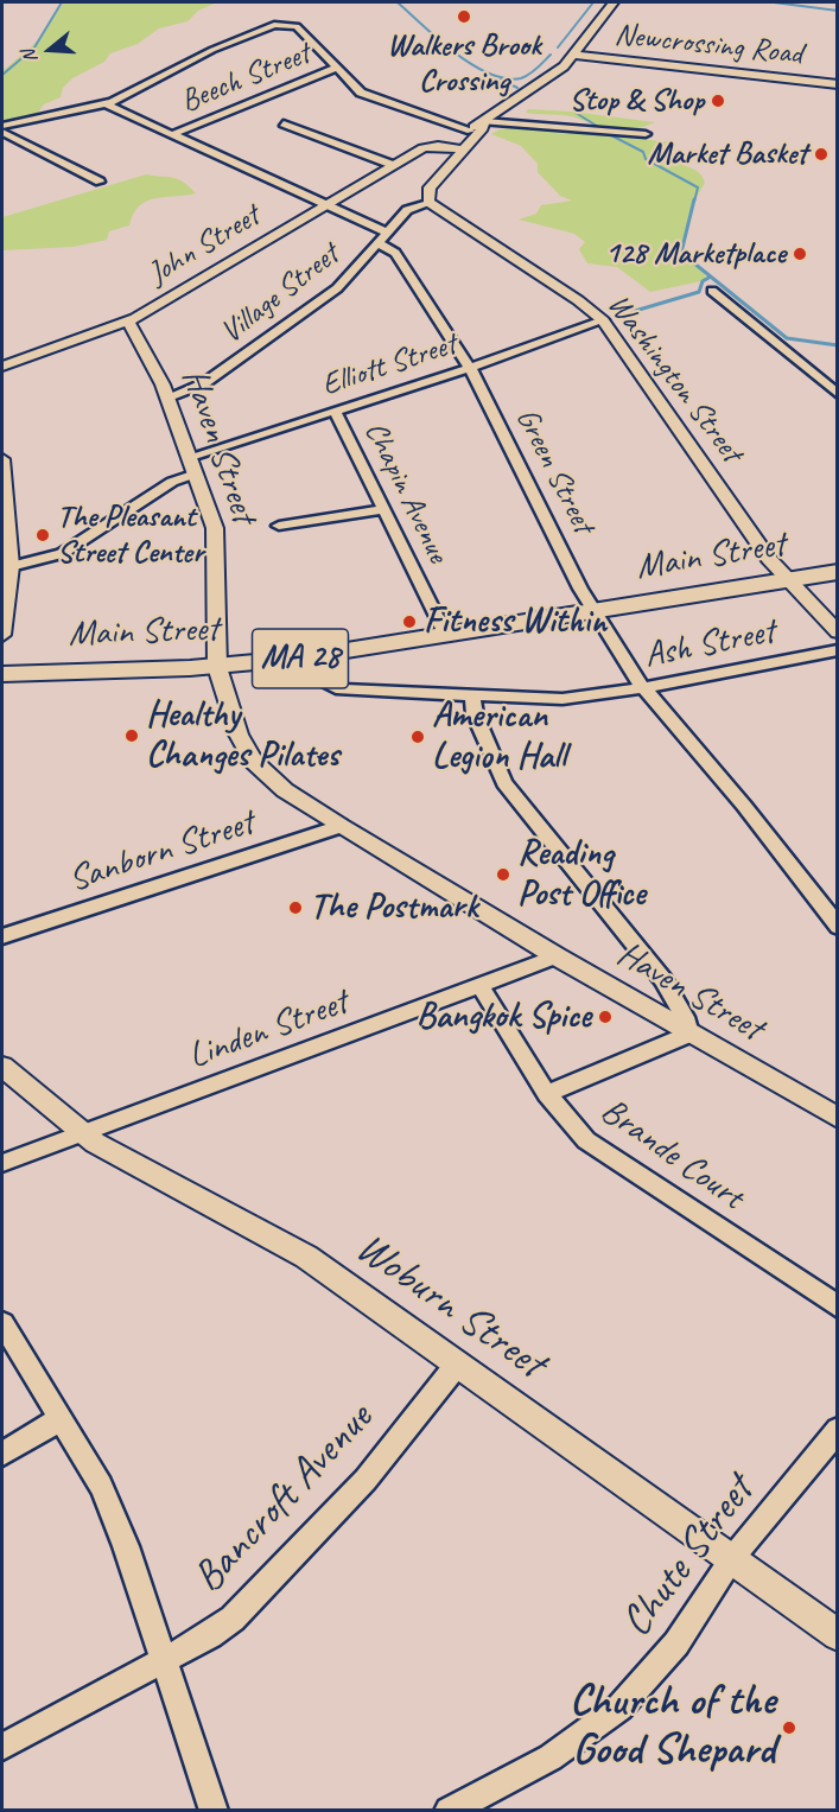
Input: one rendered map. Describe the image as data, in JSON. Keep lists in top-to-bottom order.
{
  "streets": {
    "main road": ["Main Street", "MA 28"],
    "street": [
      "Newcrossing Road",
      "Beech Street",
      "John Street",
      "Village Street",
      "Elliott Street",
      "Washington Street",
      "Haven Street",
      "Green Street",
      "Chapin Avenue",
      "Ash Street",
      "Sanborn Street",
      "Linden Street",
      "Brande Court",
      "Woburn Street",
      "Bancroft Avenue",
      "Chute Street"
    ]
  },
  "crossings": [
    ["Beech Street", "Green Street"],
    ["John Street", "Haven Street"],
    ["John Street", "Green Street"],
    ["Village Street", "Washington Street"],
    ["Village Street", "Haven Street"],
    ["Village Street", "Green Street"],
    ["Elliott Street", "Washington Street"],
    ["Elliott Street", "Haven Street"],
    ["Elliott Street", "Green Street"],
    ["Elliott Street", "Chapin Avenue"],
    ["Washington Street", "Main Street"],
    ["Haven Street", "Main Street"],
    ["Haven Street", "Sanborn Street"],
    ["Haven Street", "Linden Street"],
    ["Green Street", "Main Street"],
    ["Green Street", "Ash Street"],
    ["Chapin Avenue", "Main Street"],
    ["Main Street", "Ash Street"],
    ["Linden Street", "Brande Court"],
    ["Linden Street", "Woburn Street"],
    ["Woburn Street", "Bancroft Avenue"],
    ["Woburn Street", "Chute Street"]
  ],
  "places": [
    "Walkers Brook Crossing",
    "Stop & Shop",
    "Market Basket",
    "128 Marketplace",
    "The Pleasant Street Center",
    "Fitness Within",
    "Healthy Changes Pilates",
    "American Legion Hall",
    "Reading Post Office",
    "The Postmark",
    "Bangkok Spice",
    "Church of the Good Shepard"
  ],
  "north": "left"
}
